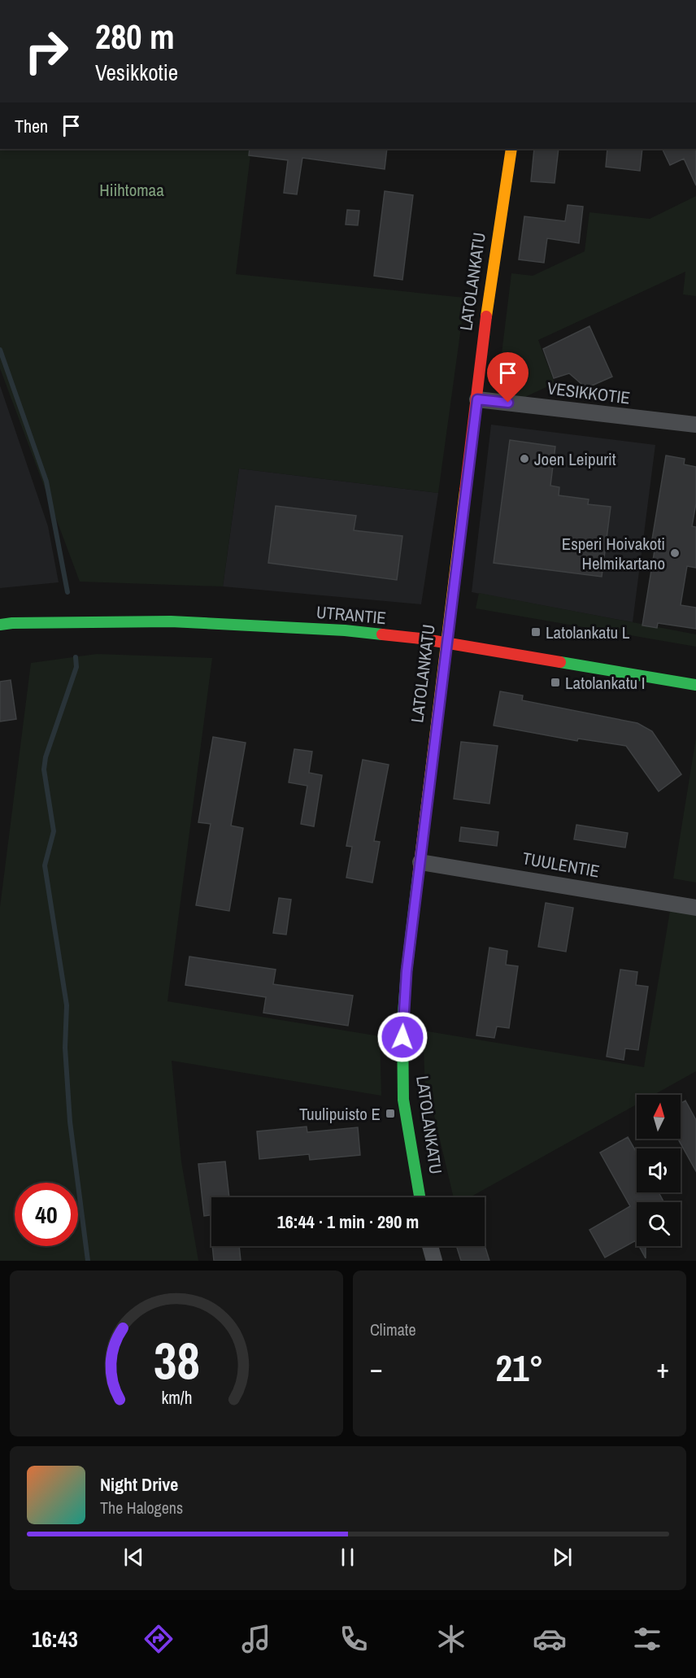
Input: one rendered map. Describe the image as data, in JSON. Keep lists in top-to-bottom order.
{
  "streets": {
    "street": [
      "LATOLANKATU",
      "VESIKKOTIE",
      "UTRANTIE",
      "TUULENTIE"
    ]
  },
  "crossings": [
    ["LATOLANKATU", "VESIKKOTIE"],
    ["LATOLANKATU", "UTRANTIE"],
    ["LATOLANKATU", "TUULENTIE"]
  ],
  "parks": ["Hiihtomaa"],
  "places": {
    "other": ["Joen Leipurit", "Esperi Hoivakoti Helmikartano"],
    "transit": ["Latolankatu L", "Latolankatu I", "Tuulipuisto E"]
  },
  "north": "top",
  "page": {
    "turn": ["280 m", "Vesikkotie"],
    "then": "Then",
    "limit": "40",
    "trip": "16:44 · 1 min · 290 m",
    "tile": "Climate",
    "heat": ["−", "21°", "+"],
    "song": ["Night Drive", "The Halogens"],
    "tabs": "16:43",
    "gauge": ["38", "km/h"]
  }
}
